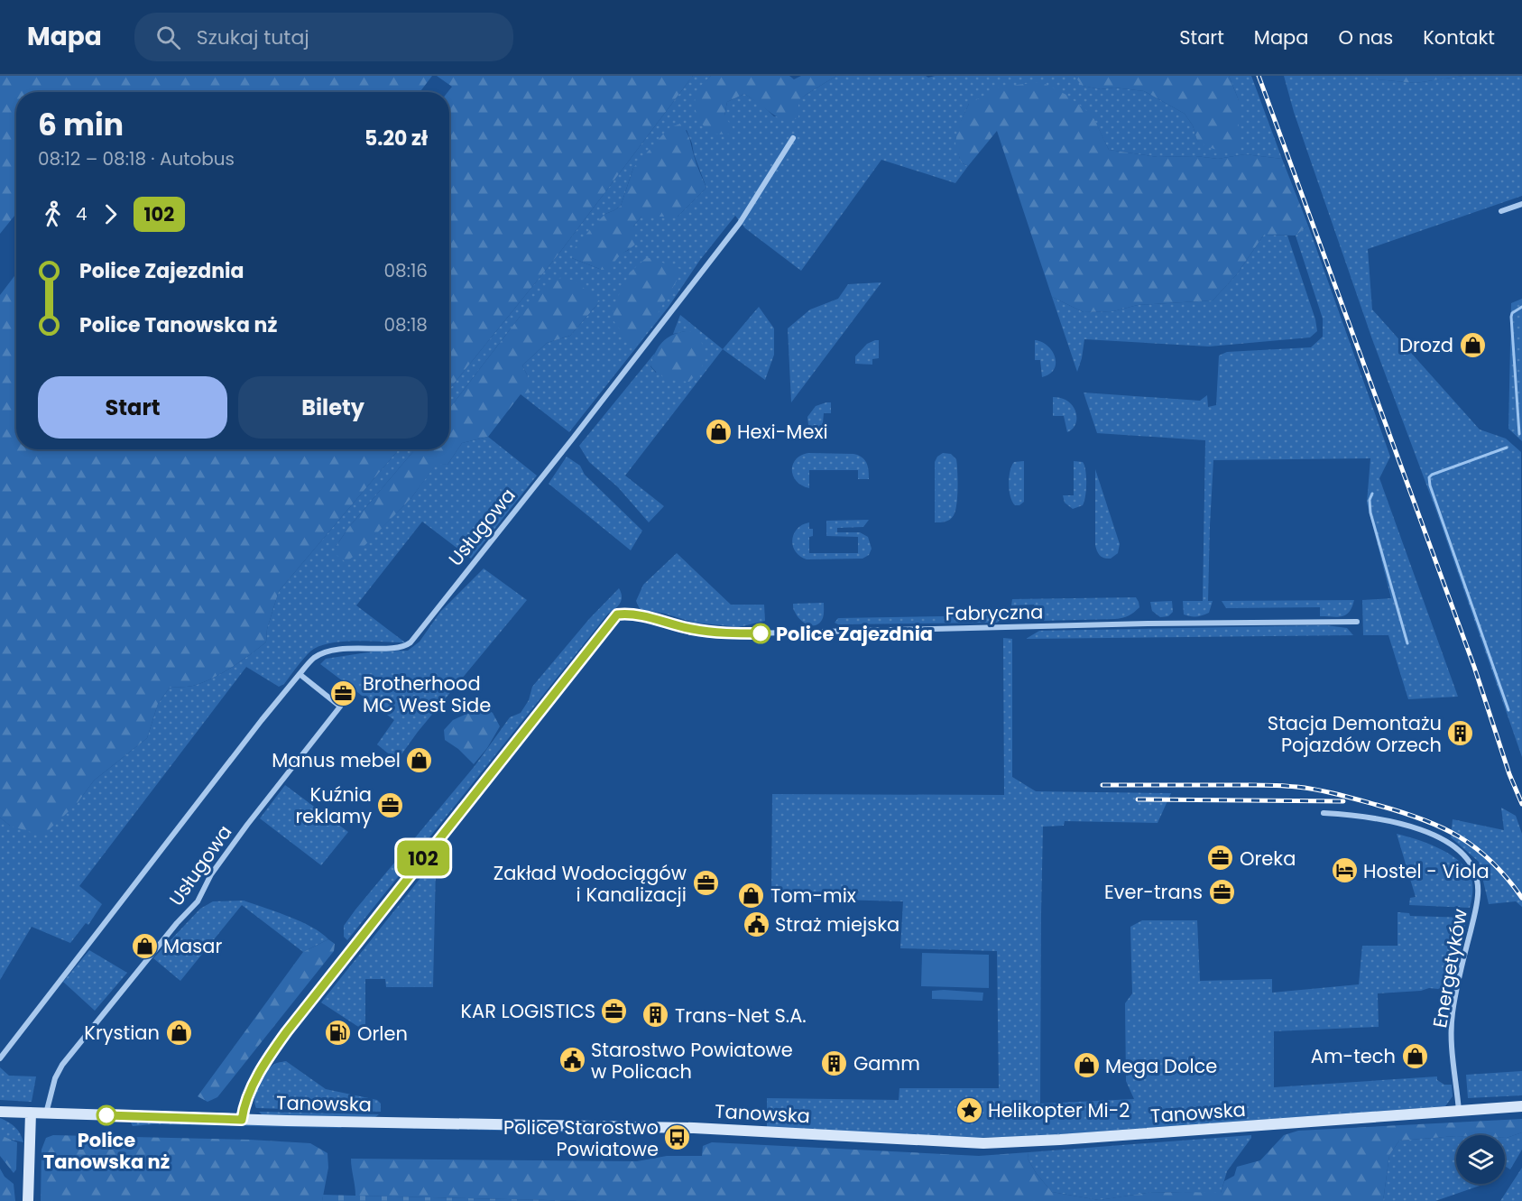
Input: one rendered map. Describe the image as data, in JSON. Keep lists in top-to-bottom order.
{
  "streets": {
    "main road": ["Tanowska"],
    "street": ["Usługowa", "Fabryczna", "Energetyków"]
  },
  "crossings": [
    ["Usługowa", "Tanowska"],
    ["Fabryczna", "Tanowska"],
    ["Energetyków", "Tanowska"]
  ],
  "places": {
    "shop": [
      "Drozd",
      "Hexi-Mexi",
      "Manus mebel",
      "Tom-mix",
      "Masar",
      "Krystian",
      "Am-tech",
      "Mega Dolce"
    ],
    "other": ["Police Zajezdnia", "Police Tanowska nż"],
    "office": [
      "Brotherhood MC West Side",
      "Kuźnia reklamy",
      "Oreka",
      "Zakład Wodociągów i Kanalizacji",
      "Ever-trans",
      "KAR LOGISTICS"
    ],
    "building": ["Stacja Demontażu Pojazdów Orzech", "Trans-Net S.A.", "Gamm"],
    "hotel": ["Hostel - Viola"],
    "public building": ["Straż miejska", "Starostwo Powiatowe w Policach"],
    "fuel station": ["Orlen"],
    "place": ["Helikopter Mi-2"],
    "bus stop": ["Police Starostwo Powiatowe"]
  },
  "lines": ["bus line 102"],
  "page": {
    "header": "Mapa",
    "search": "Szukaj tutaj",
    "nav": [
      "Start",
      "Mapa",
      "O nas",
      "Kontakt"
    ],
    "on_map": "102",
    "heading": ["6 min", "08:12 – 08:18 · Autobus", "5.20 zł"],
    "legs": ["4", "102"],
    "list": [
      {
        "name": "Police Zajezdnia",
        "value": "08:16"
      },
      {
        "name": "Police Tanowska nż",
        "value": "08:18"
      }
    ],
    "buttons": ["Start", "Bilety"]
  }
}
